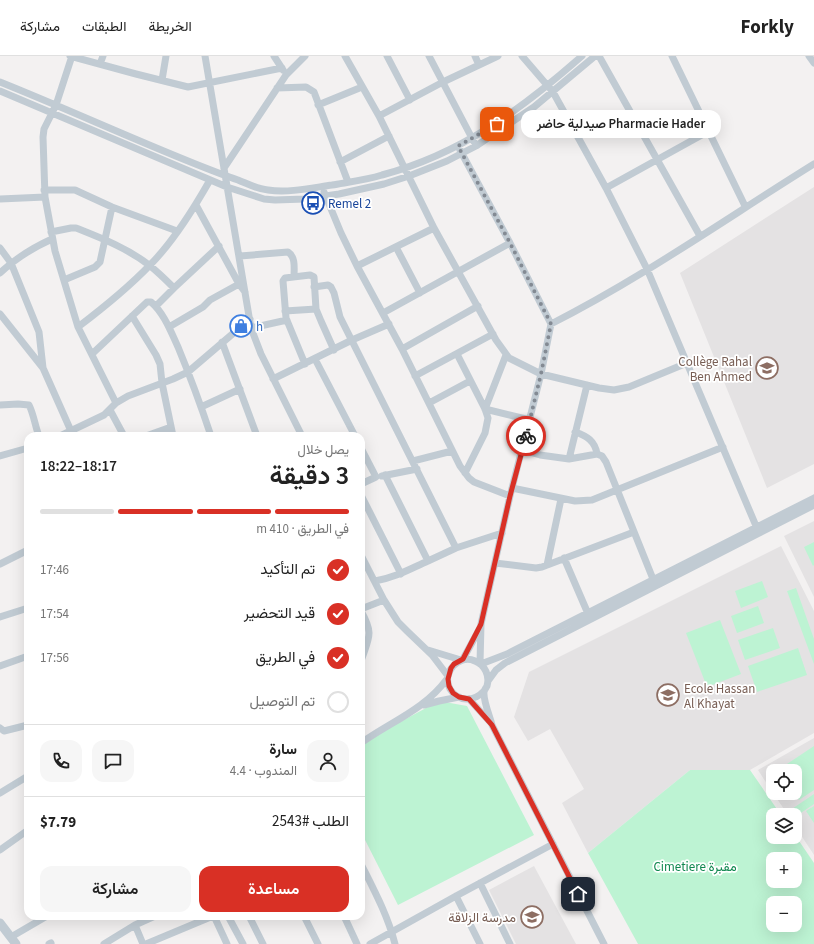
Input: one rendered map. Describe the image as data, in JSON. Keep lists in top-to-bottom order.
{
  "parks": ["Cimetiere مقبرة"],
  "places": {
    "other": ["Pharmacie Hader صيدلية حاضر"],
    "bus stop": ["Remel 2"],
    "shop": ["h"],
    "school or university": ["Collège Rahal Ben Ahmed", "Ecole Hassan Al Khayat", "مدرسة الزلاقة"]
  },
  "page": {
    "header": "Forkly",
    "nav": ["الخريطة", "الطبقات", "مشاركة"],
    "bubble": "Pharmacie Hader صيدلية حاضر",
    "heading": ["3 دقيقة", "يصل خلال", "18:17–18:22"],
    "panel": [
      "سارة",
      "المندوب · 4.4",
      "الطلب #2543",
      "$7.79"
    ],
    "bar": "في الطريق · 410 m",
    "list": [
      ["تم التأكيد", "17:46"],
      ["قيد التحضير", "17:54"],
      ["في الطريق", "17:56"],
      "تم التوصيل"
    ],
    "map_buttons": ["+", "−"],
    "buttons": ["مساعدة", "مشاركة"]
  }
}
